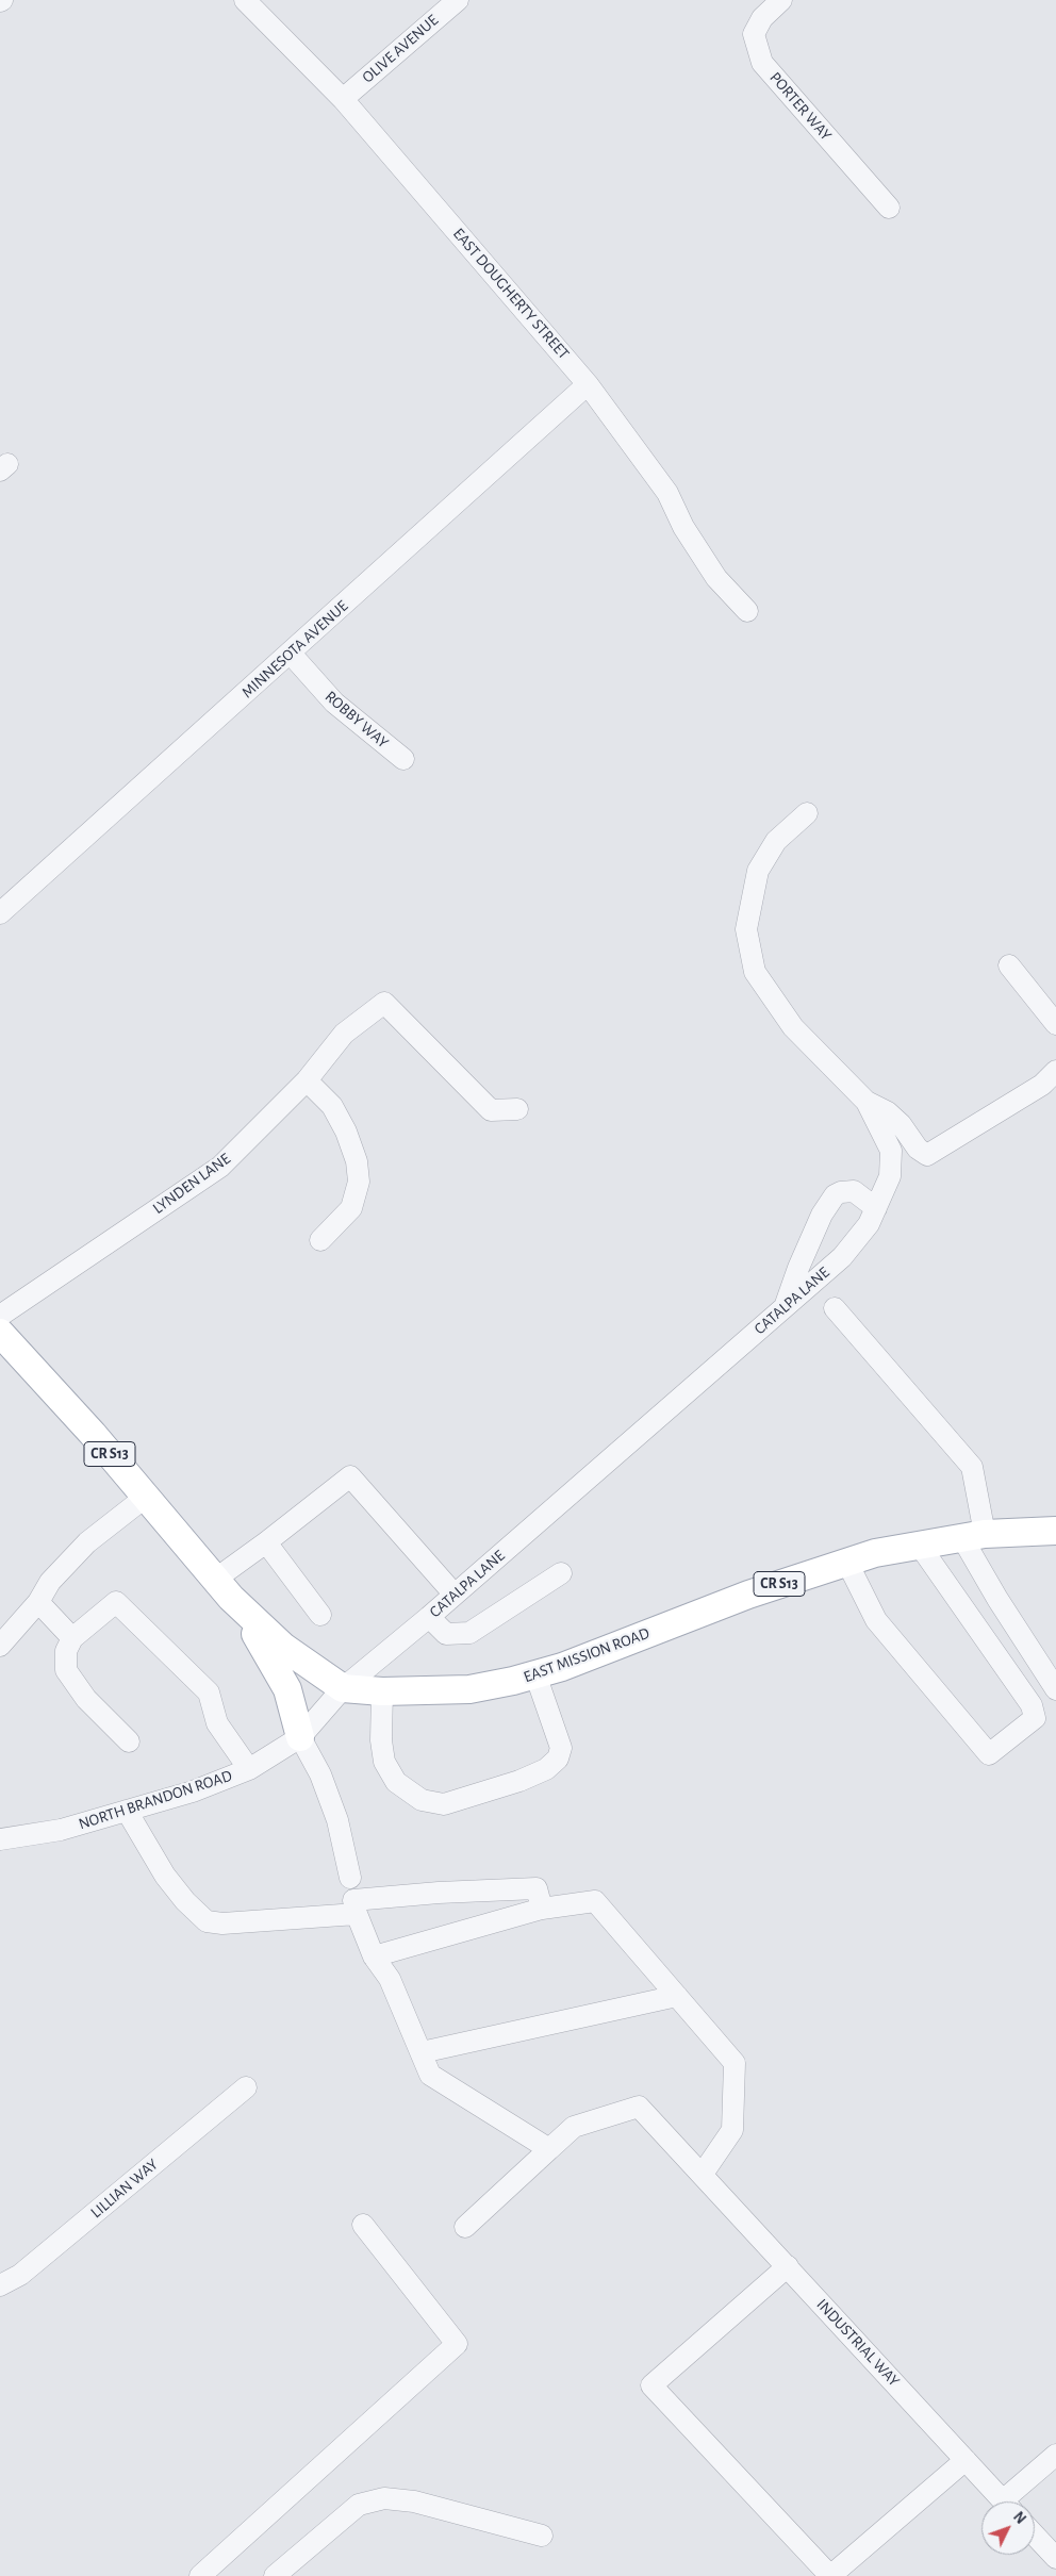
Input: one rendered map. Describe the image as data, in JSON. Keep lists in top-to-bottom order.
{
  "streets": {
    "main road": ["CR S13", "EAST MISSION ROAD"],
    "street": [
      "OLIVE AVENUE",
      "PORTER WAY",
      "EAST DOUGHERTY STREET",
      "MINNESOTA AVENUE",
      "ROBBY WAY",
      "LYNDEN LANE",
      "CATALPA LANE",
      "NORTH BRANDON ROAD",
      "LILLIAN WAY",
      "INDUSTRIAL WAY"
    ]
  },
  "crossings": [
    ["OLIVE AVENUE", "EAST DOUGHERTY STREET"],
    ["EAST DOUGHERTY STREET", "MINNESOTA AVENUE"],
    ["MINNESOTA AVENUE", "ROBBY WAY"],
    ["CATALPA LANE", "CR S13"],
    ["CATALPA LANE", "EAST MISSION ROAD"],
    ["CATALPA LANE", "NORTH BRANDON ROAD"],
    ["CR S13", "EAST MISSION ROAD"],
    ["CR S13", "NORTH BRANDON ROAD"],
    ["EAST MISSION ROAD", "NORTH BRANDON ROAD"]
  ],
  "north": "top right"
}
